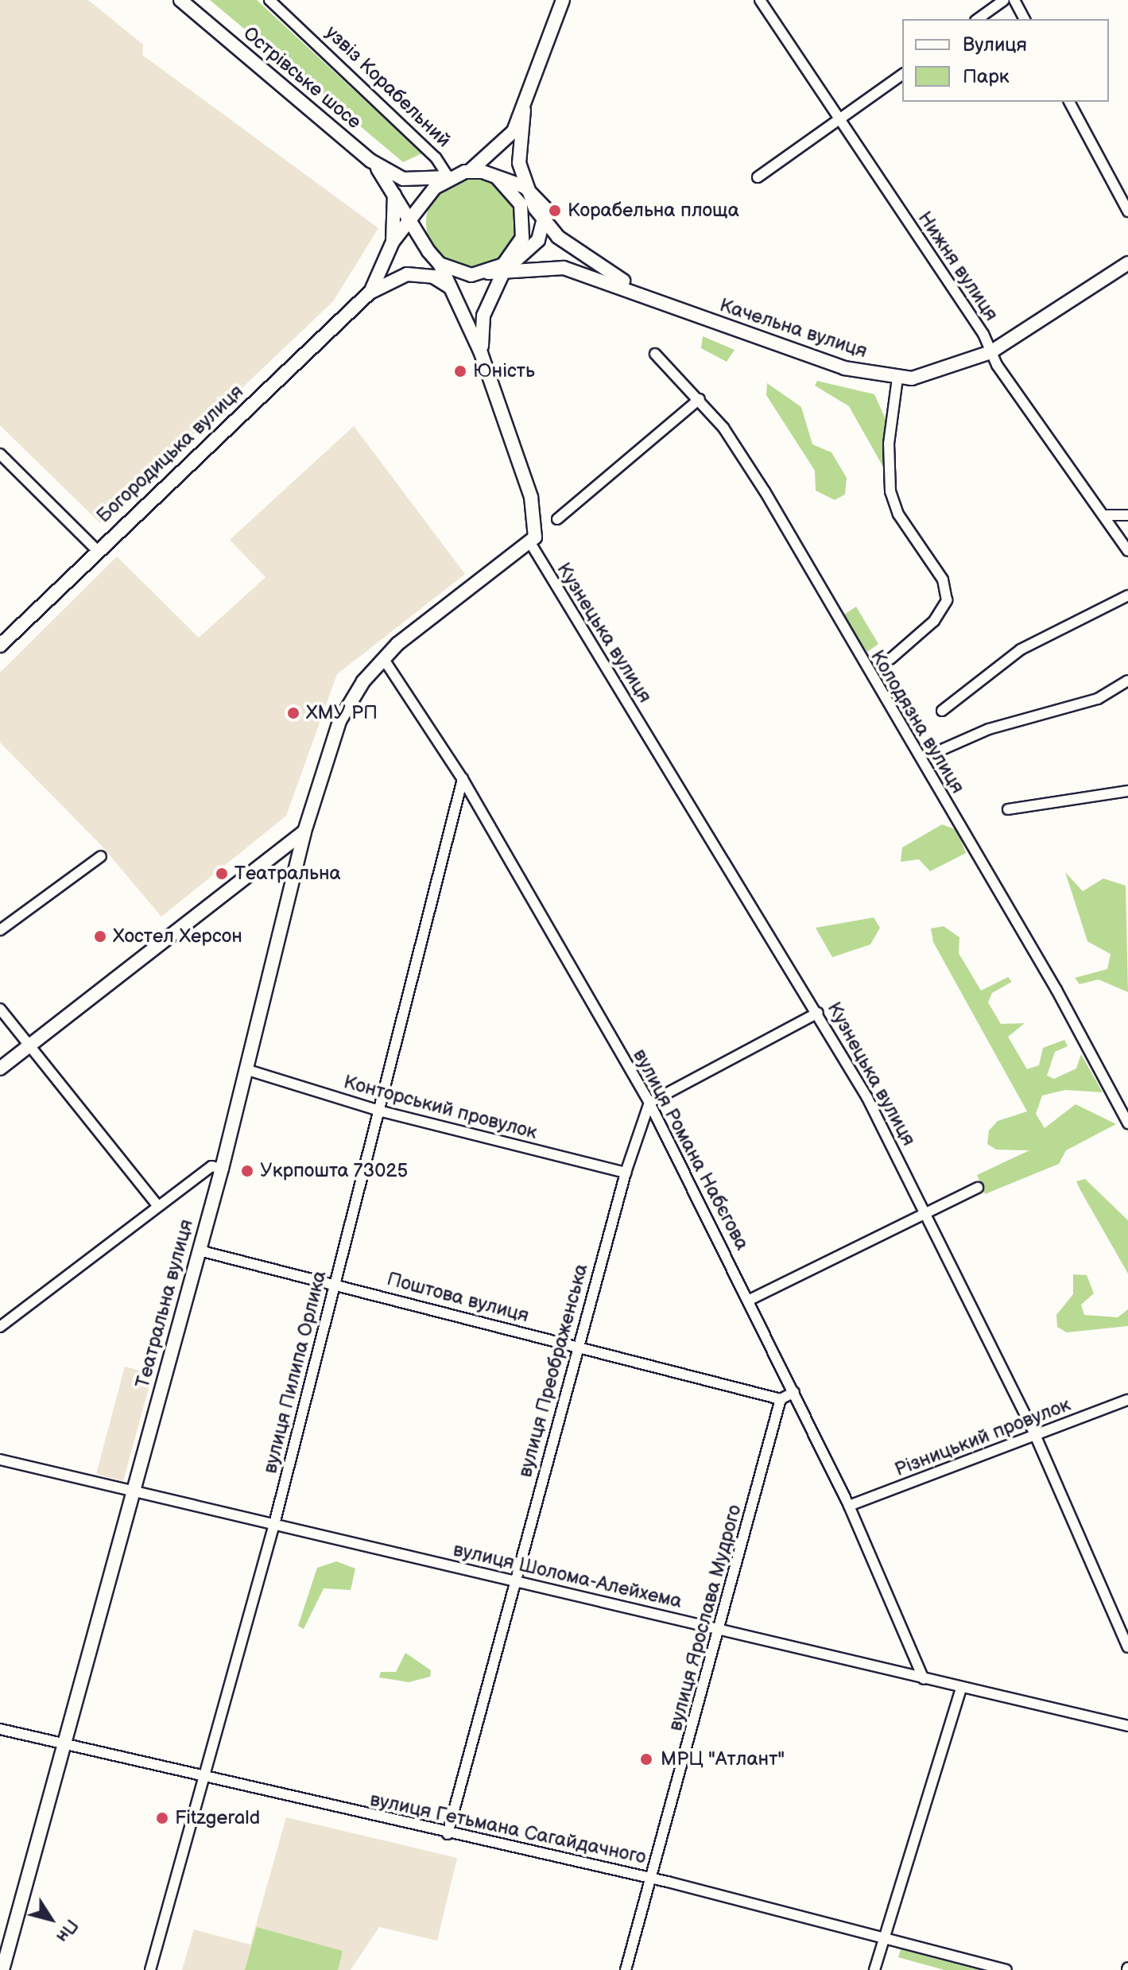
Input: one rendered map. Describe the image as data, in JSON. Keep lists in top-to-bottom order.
{
  "streets": {
    "street": [
      "Острівське шосе",
      "узвіз Корабельний",
      "Нижня вулиця",
      "Качельна вулиця",
      "Богородицька вулиця",
      "Кузнецька вулиця",
      "Колодязна вулиця",
      "Конторський провулок",
      "вулиця Романа Набєгова",
      "Поштова вулиця",
      "Театральна вулиця",
      "вулиця Преображенська",
      "вулиця Пилипа Орлика",
      "Різницький провулок",
      "вулиця Шолома-Алейхема",
      "вулиця Ярослава Мудрого",
      "вулиця Гетьмана Сагайдачного"
    ]
  },
  "crossings": [
    ["Острівське шосе", "узвіз Корабельний"],
    ["Острівське шосе", "Качельна вулиця"],
    ["Острівське шосе", "Богородицька вулиця"],
    ["узвіз Корабельний", "Качельна вулиця"],
    ["узвіз Корабельний", "Богородицька вулиця"],
    ["Нижня вулиця", "Качельна вулиця"],
    ["Качельна вулиця", "Богородицька вулиця"],
    ["Кузнецька вулиця", "Театральна вулиця"],
    ["Кузнецька вулиця", "Різницький провулок"],
    ["Конторський провулок", "Театральна вулиця"],
    ["Конторський провулок", "вулиця Преображенська"],
    ["Конторський провулок", "вулиця Пилипа Орлика"],
    ["вулиця Романа Набєгова", "Театральна вулиця"],
    ["вулиця Романа Набєгова", "вулиця Преображенська"],
    ["вулиця Романа Набєгова", "вулиця Пилипа Орлика"],
    ["вулиця Романа Набєгова", "Різницький провулок"],
    ["вулиця Романа Набєгова", "вулиця Шолома-Алейхема"],
    ["Поштова вулиця", "Театральна вулиця"],
    ["Поштова вулиця", "вулиця Преображенська"],
    ["Поштова вулиця", "вулиця Пилипа Орлика"],
    ["Поштова вулиця", "вулиця Ярослава Мудрого"],
    ["Театральна вулиця", "вулиця Шолома-Алейхема"],
    ["Театральна вулиця", "вулиця Гетьмана Сагайдачного"],
    ["вулиця Преображенська", "вулиця Шолома-Алейхема"],
    ["вулиця Преображенська", "вулиця Гетьмана Сагайдачного"],
    ["вулиця Пилипа Орлика", "вулиця Шолома-Алейхема"],
    ["вулиця Пилипа Орлика", "вулиця Гетьмана Сагайдачного"],
    ["вулиця Шолома-Алейхема", "вулиця Ярослава Мудрого"],
    ["вулиця Ярослава Мудрого", "вулиця Гетьмана Сагайдачного"]
  ],
  "places": [
    "Корабельна площа",
    "Юність",
    "ХМУ РП",
    "Театральна",
    "Хостел Херсон",
    "Укрпошта 73025",
    "МРЦ \"Атлант\"",
    "Fitzgerald"
  ],
  "legend": ["Вулиця", "Парк"],
  "north": "bottom right"
}
